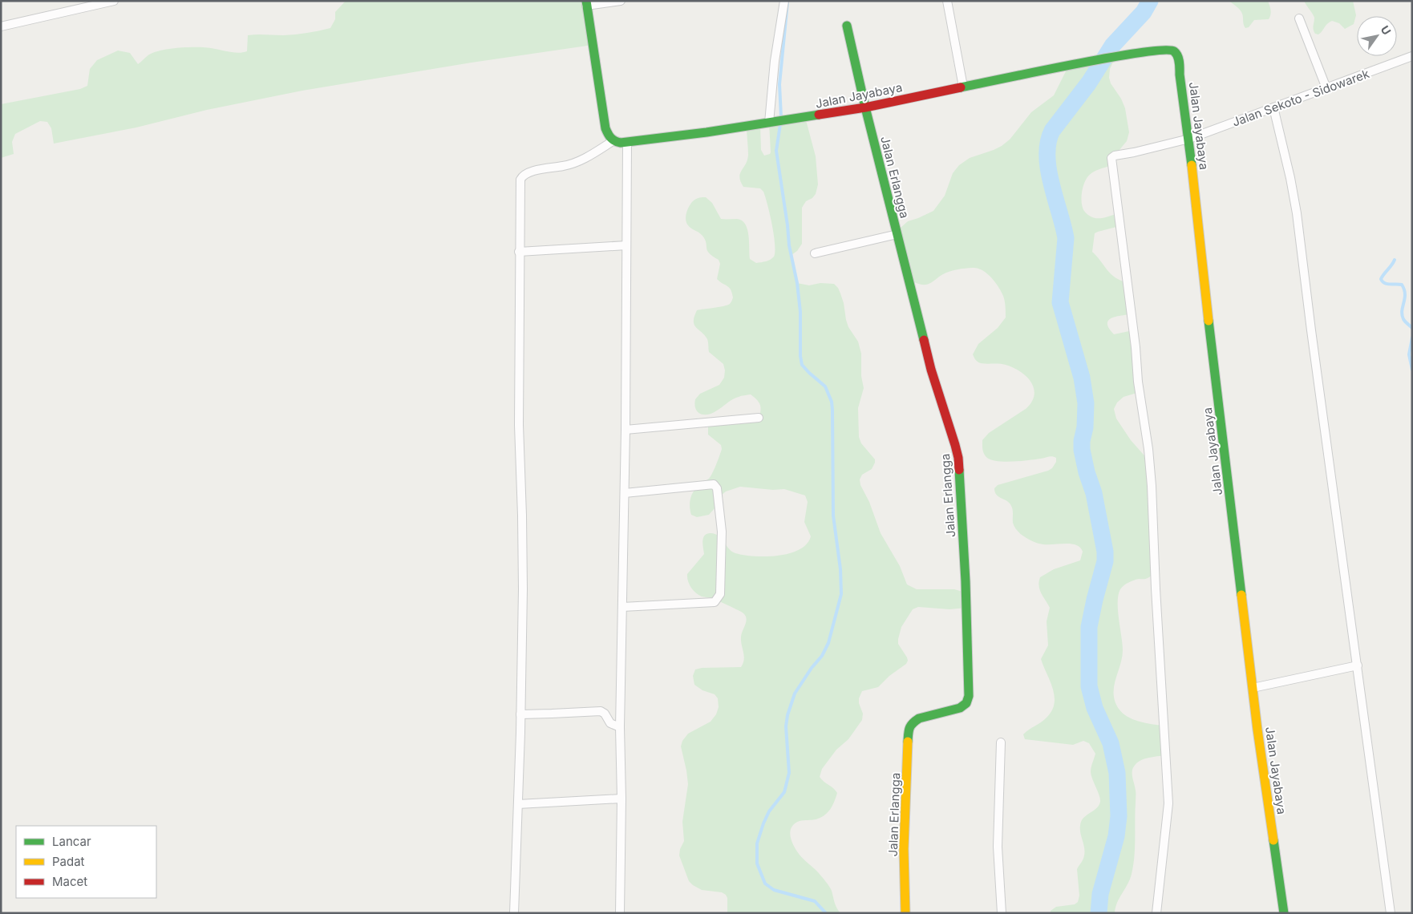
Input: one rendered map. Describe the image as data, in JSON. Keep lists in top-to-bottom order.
{
  "streets": {
    "street": ["Jalan Jayabaya", "Jalan Sekoto - Sidowarek", "Jalan Erlangga"]
  },
  "crossings": [
    ["Jalan Jayabaya", "Jalan Sekoto - Sidowarek"],
    ["Jalan Jayabaya", "Jalan Erlangga"]
  ],
  "legend": ["Lancar", "Padat", "Macet"],
  "north": "top right"
}
